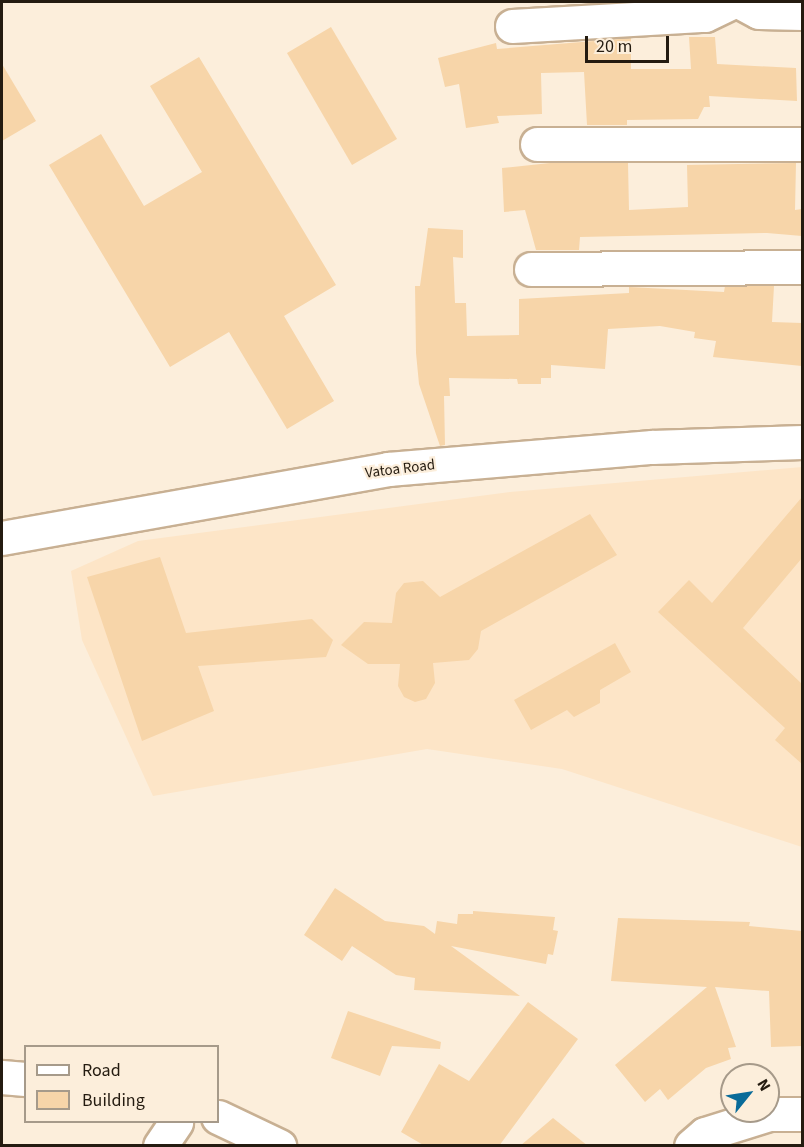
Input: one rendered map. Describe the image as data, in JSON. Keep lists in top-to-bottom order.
{
  "streets": {
    "street": ["Vatoa Road"]
  },
  "legend": ["Road", "Building"],
  "scale_bar": "20 m",
  "north": "top right"
}
